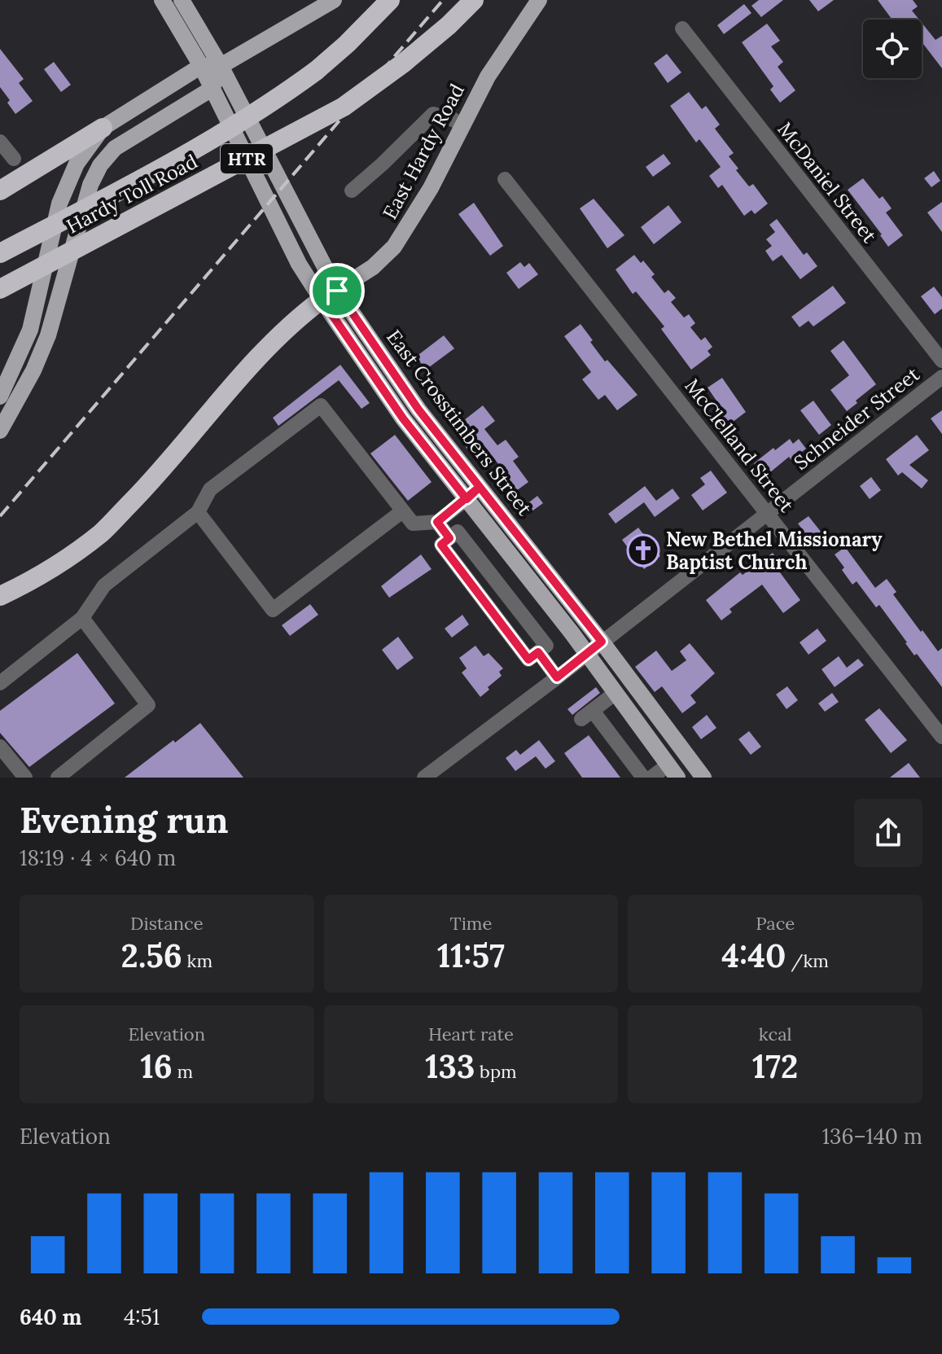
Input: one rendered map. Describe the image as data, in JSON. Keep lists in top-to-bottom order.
{
  "streets": {
    "highway": ["HTR", "Hardy Toll Road"],
    "main road": ["East Hardy Road", "East Crosstimbers Street"],
    "street": ["McDaniel Street", "Schneider Street", "McClelland Street"]
  },
  "crossings": [
    ["East Hardy Road", "East Crosstimbers Street"],
    ["Schneider Street", "East Crosstimbers Street"],
    ["Schneider Street", "McClelland Street"]
  ],
  "places": {
    "church": ["New Bethel Missionary Baptist Church"]
  },
  "page": {
    "heading": ["Evening run", "18:19 · 4 × 640 m"],
    "stats": [
      ["Distance", "2.56 km"],
      ["Time", "11:57"],
      ["Pace", "4:40 /km"],
      ["Elevation", "16 m"],
      ["Heart rate", "133 bpm"],
      ["kcal", "172"]
    ],
    "chart": ["Elevation", "136–140 m"],
    "list": [
      {
        "name": "640 m",
        "note": "4:51"
      }
    ]
  }
}
